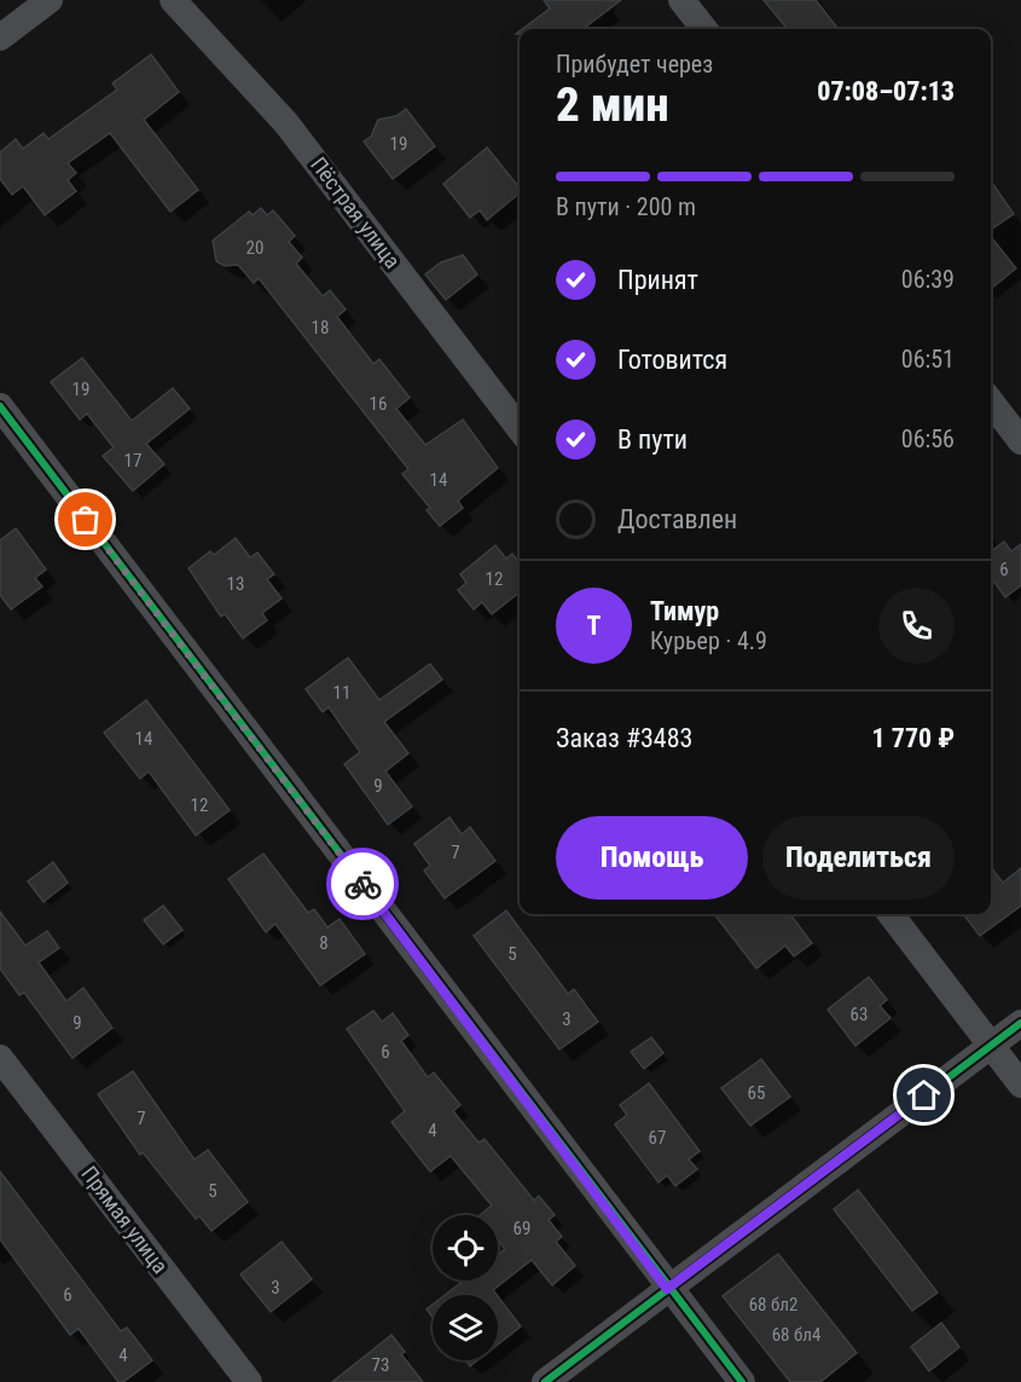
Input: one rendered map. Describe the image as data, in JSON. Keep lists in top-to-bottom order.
{
  "streets": {
    "street": ["Пёстрая улица", "Прямая улица"]
  },
  "house_numbers": [
    "19",
    "20",
    "18",
    "19",
    "16",
    "17",
    "14",
    "6",
    "12",
    "13",
    "11",
    "14",
    "9",
    "12",
    "7",
    "8",
    "5",
    "63",
    "3",
    "9",
    "6",
    "65",
    "7",
    "4",
    "67",
    "5",
    "69",
    "3",
    "6",
    "68 бл2",
    "68 бл4",
    "4",
    "73"
  ],
  "page": {
    "heading": ["2 мин", "Прибудет через", "07:08–07:13"],
    "panel": [
      "Тимур",
      "Курьер · 4.9",
      "Заказ #3483",
      "1 770 ₽"
    ],
    "bar": "В пути · 200 m",
    "list": [
      ["Принят", "06:39"],
      ["Готовится", "06:51"],
      ["В пути", "06:56"],
      "Доставлен"
    ],
    "round": "Т",
    "buttons": ["Помощь", "Поделиться"]
  }
}
